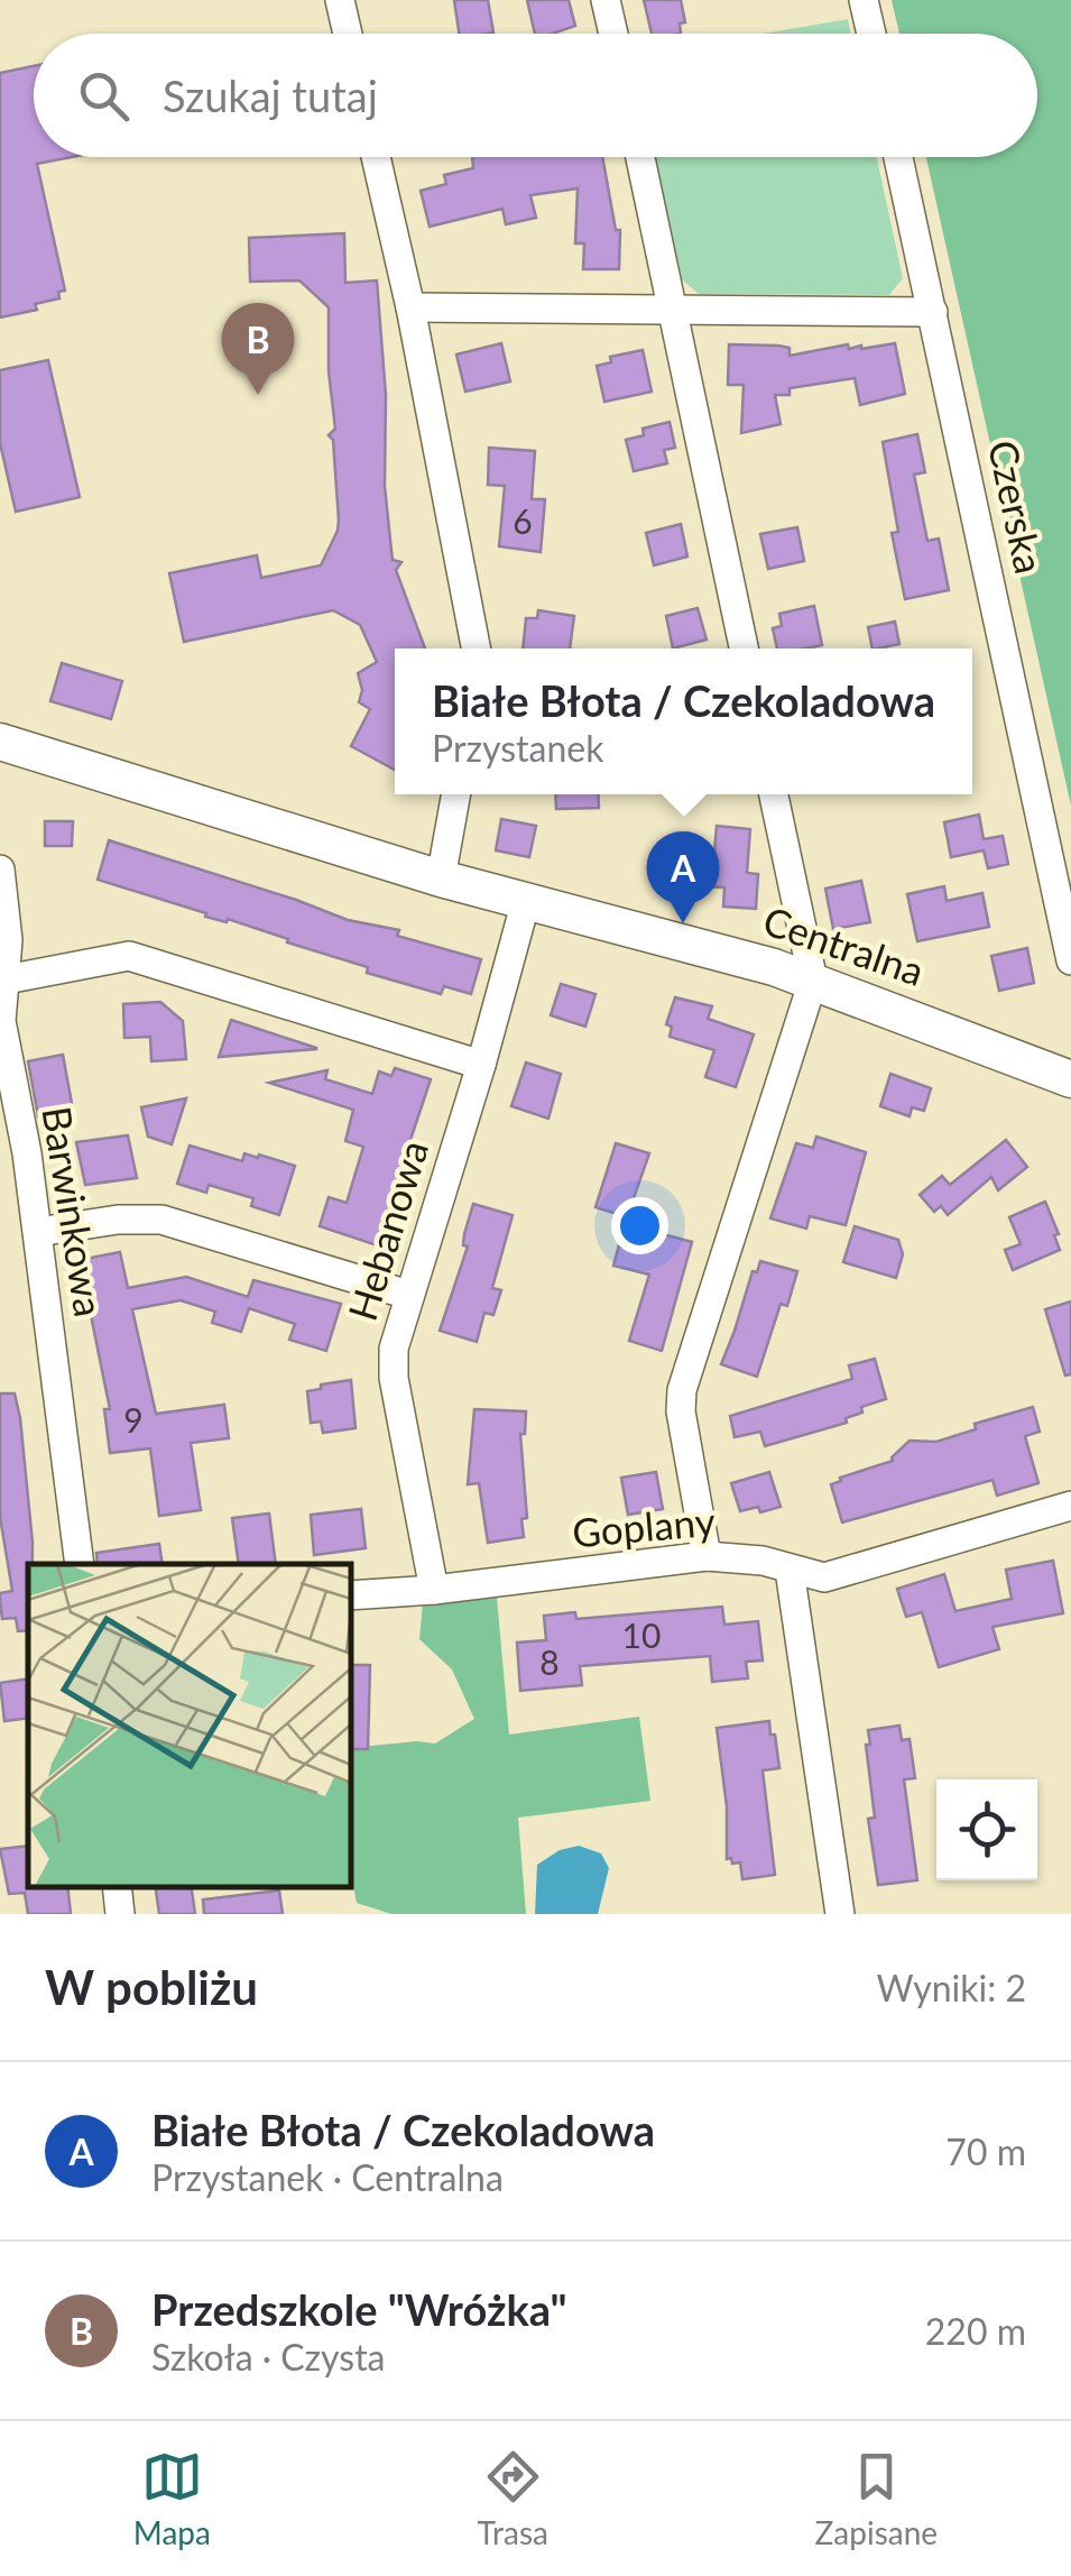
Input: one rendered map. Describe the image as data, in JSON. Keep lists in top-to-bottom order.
{
  "streets": {
    "street": [
      "Czerska",
      "Centralna",
      "Barwinkowa",
      "Hebanowa",
      "Goplany"
    ]
  },
  "crossings": [
    ["Centralna", "Hebanowa"],
    ["Hebanowa", "Goplany"]
  ],
  "house_numbers": [
    "6",
    "9",
    "10",
    "8"
  ],
  "page": {
    "search": "Szukaj tutaj",
    "pins": ["B", "A"],
    "popup": ["Białe Błota / Czekoladowa", "Przystanek"],
    "heading": ["W pobliżu", "Wyniki: 2"],
    "list": [
      {
        "mark": "A",
        "name": "Białe Błota / Czekoladowa",
        "note": "Przystanek · Centralna",
        "value": "70 m"
      },
      {
        "mark": "B",
        "name": "Przedszkole \"Wróżka\"",
        "note": "Szkoła · Czysta",
        "value": "220 m"
      }
    ],
    "nav": ["Mapa", "Trasa", "Zapisane"]
  }
}
